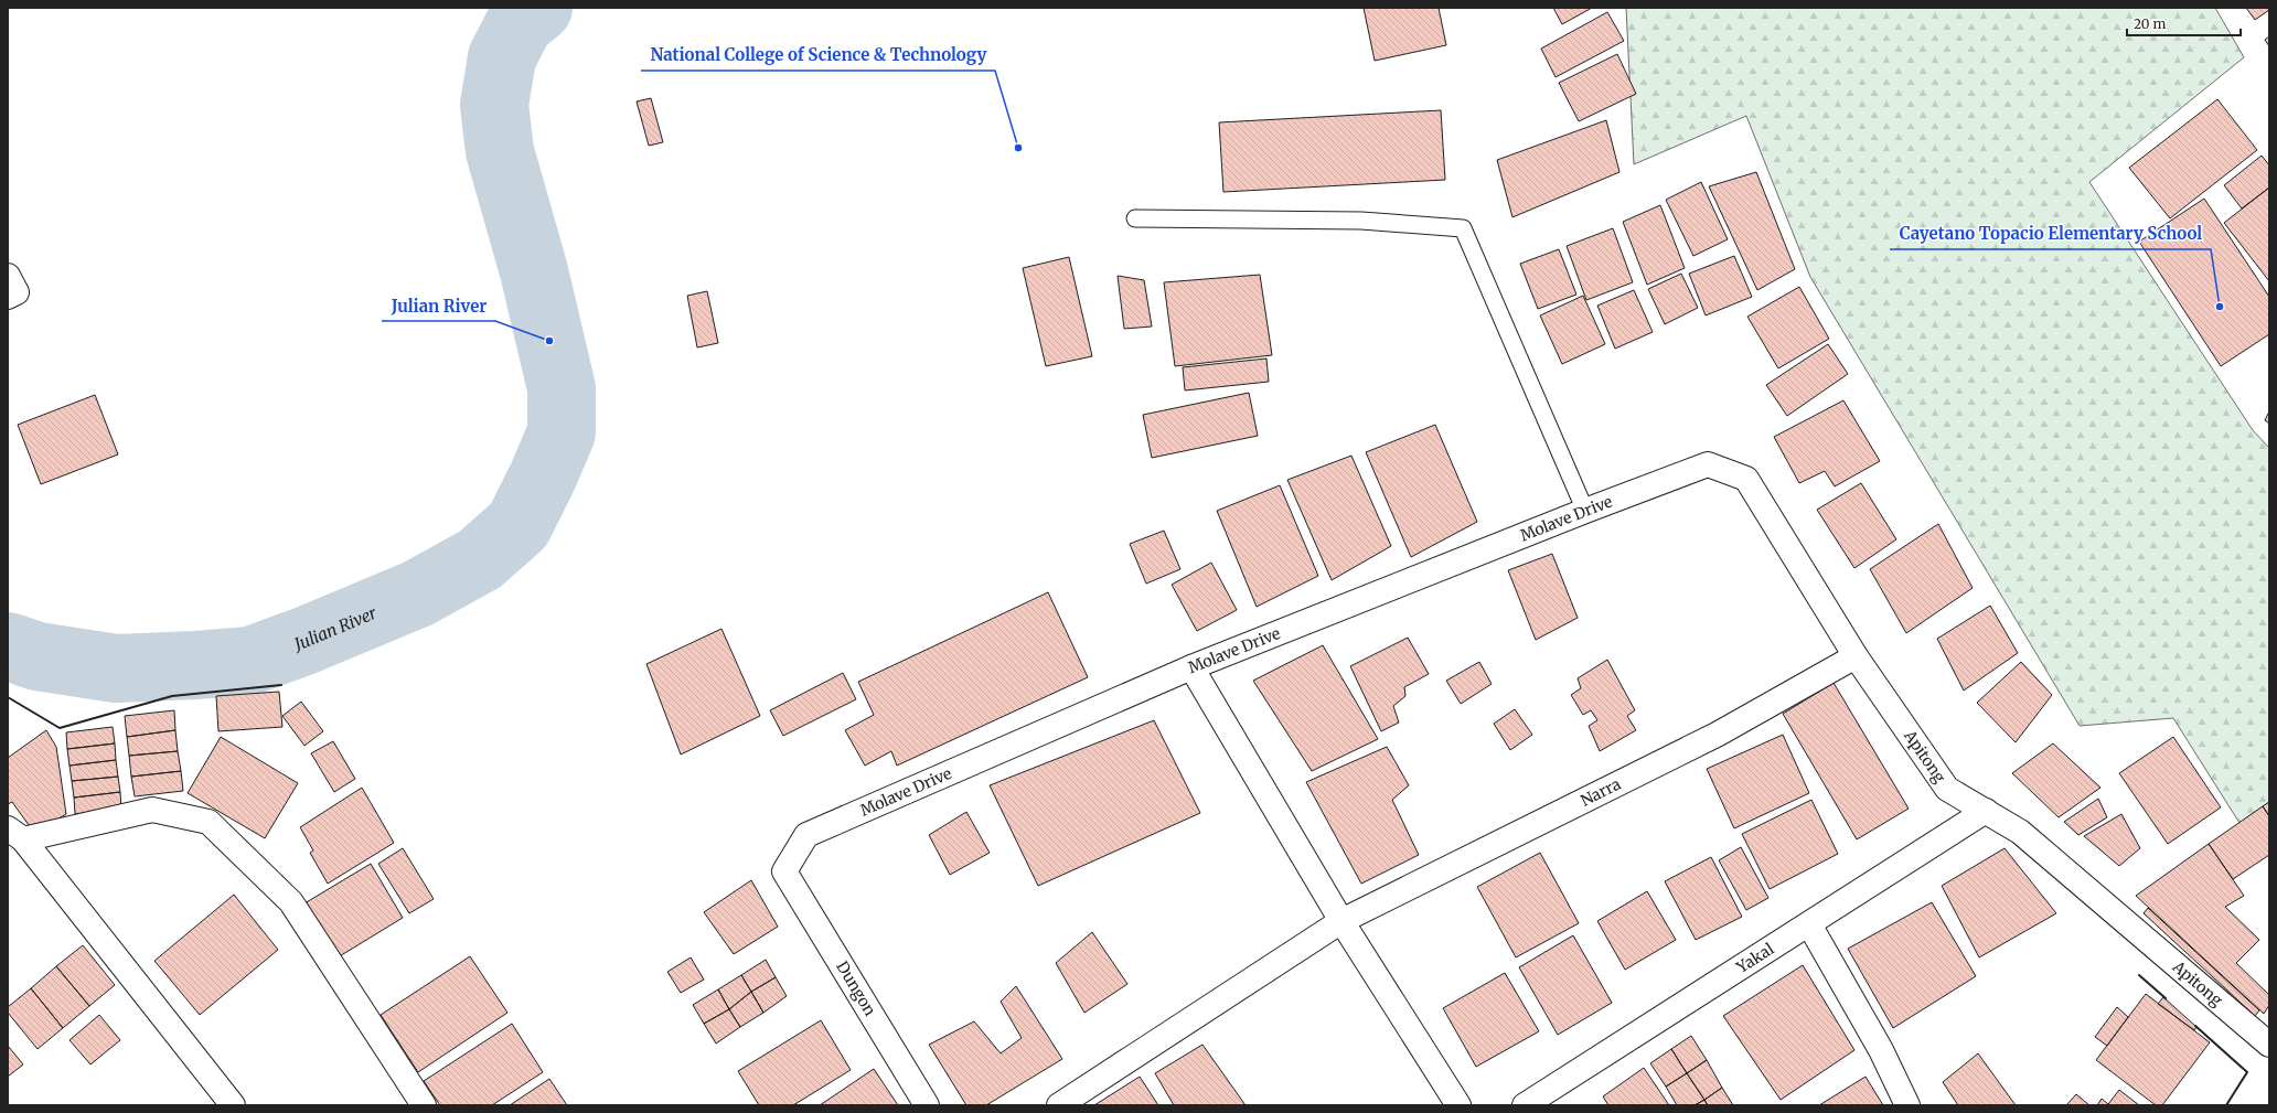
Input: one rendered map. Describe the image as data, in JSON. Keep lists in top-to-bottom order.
{
  "streets": {
    "street": [
      "Molave Drive",
      "Apitong",
      "Narra",
      "Yakal",
      "Dungon"
    ]
  },
  "crossings": [
    ["Molave Drive", "Apitong"],
    ["Molave Drive", "Dungon"],
    ["Apitong", "Narra"],
    ["Apitong", "Yakal"]
  ],
  "water": ["Julian River"],
  "places": ["National College of Science & Technology", "Cayetano Topacio Elementary School", "Julian River"],
  "scale_bar": "20 m"
}
